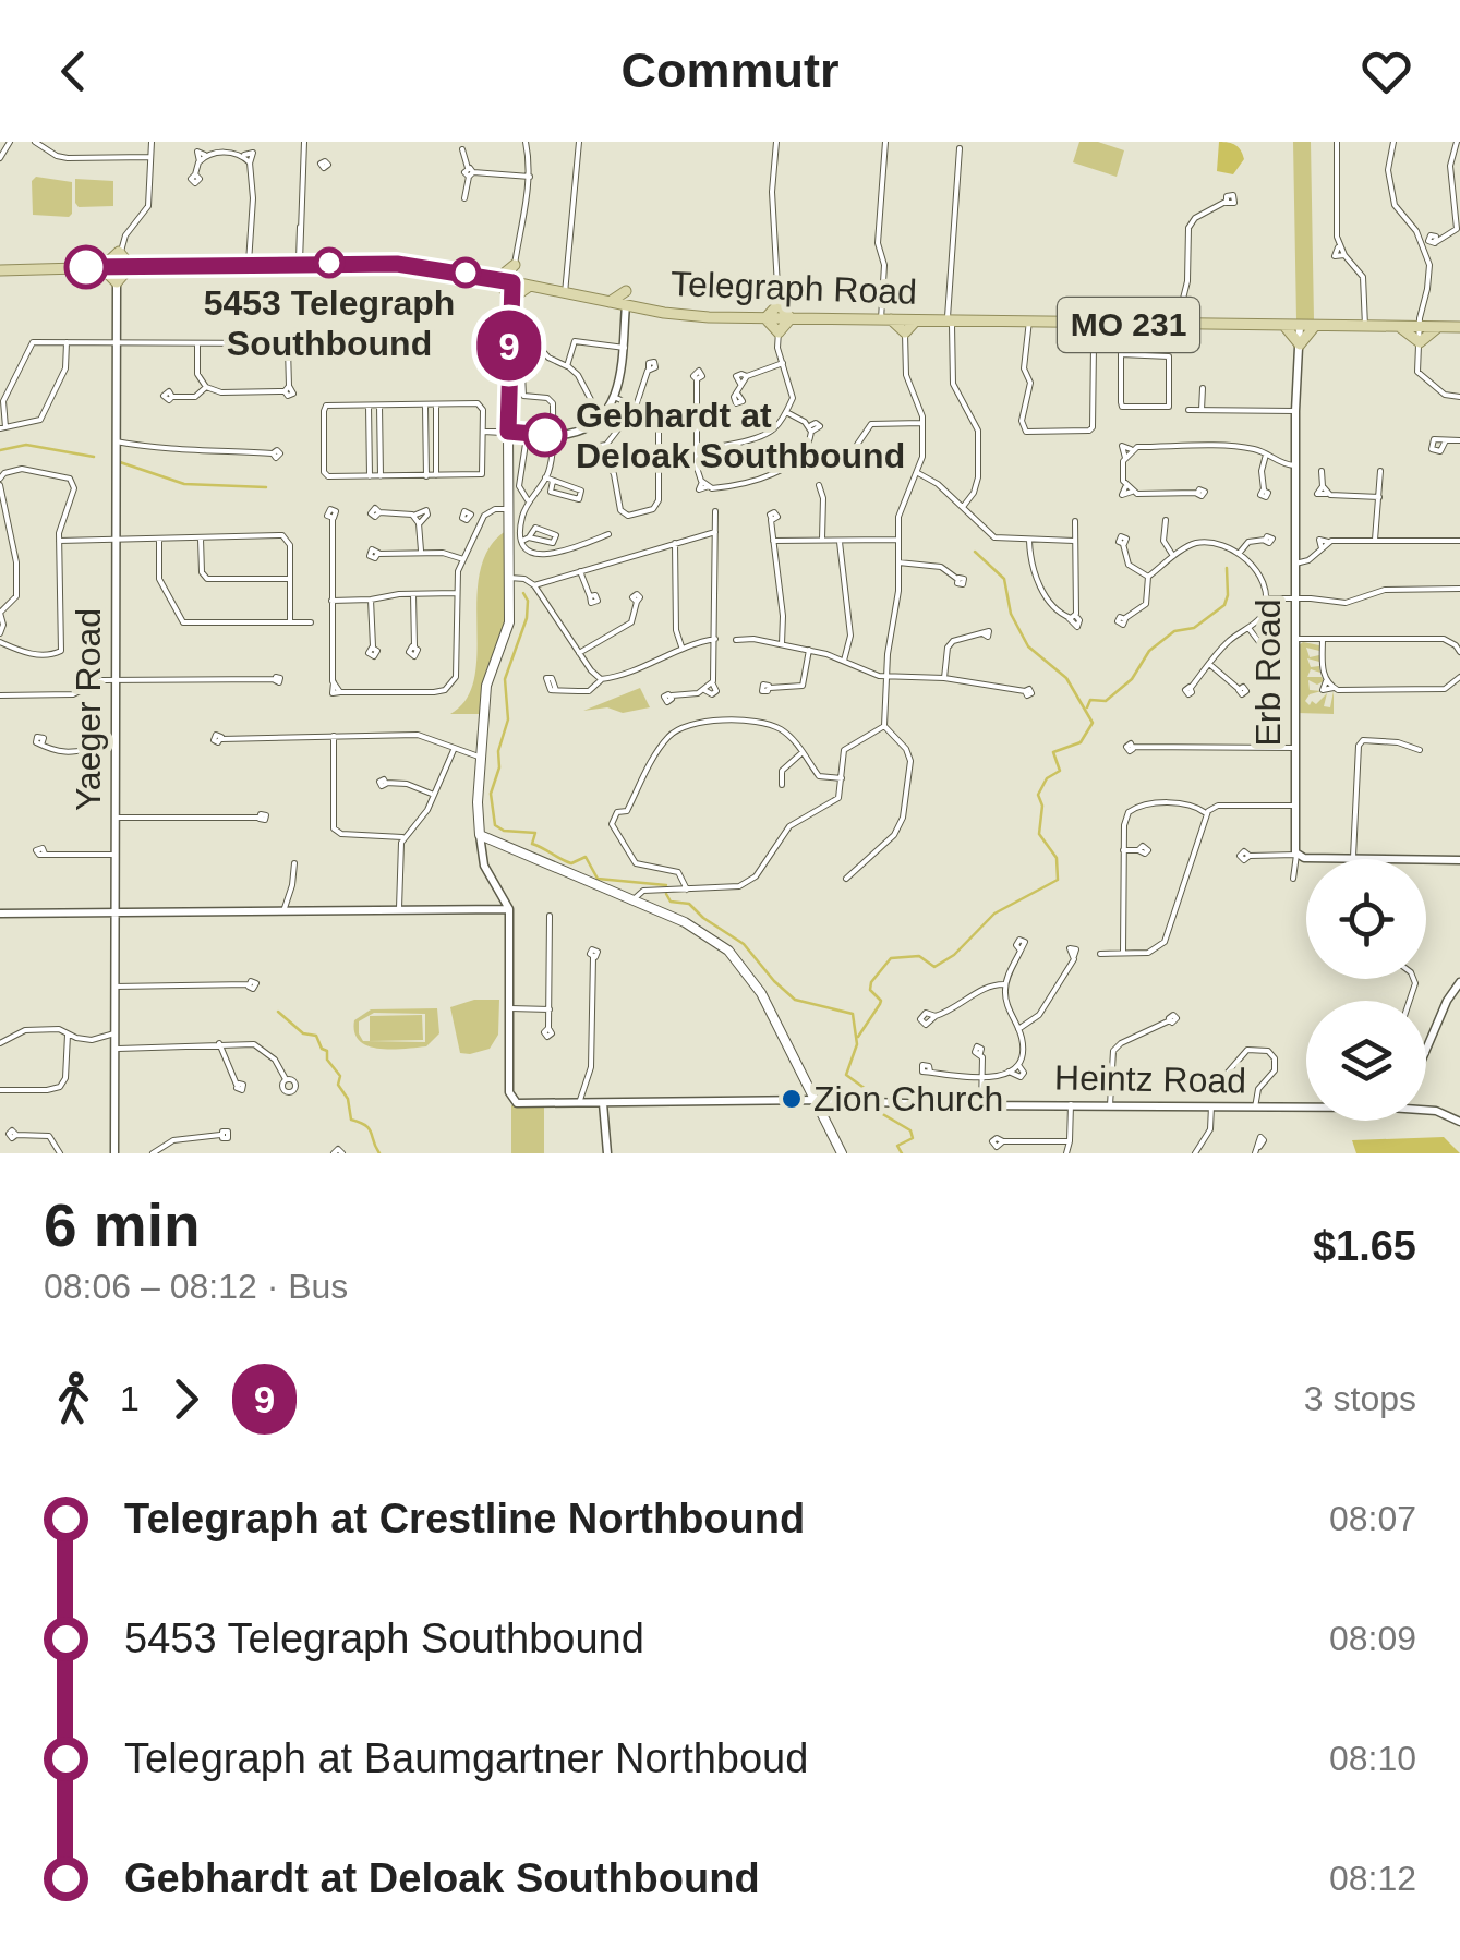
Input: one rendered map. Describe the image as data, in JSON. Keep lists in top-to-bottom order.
{
  "streets": {
    "main road": ["Telegraph Road", "MO 231"],
    "street": ["Erb Road", "Yaeger Road", "Heintz Road"]
  },
  "crossings": [
    ["Telegraph Road", "Erb Road"],
    ["Telegraph Road", "Yaeger Road"]
  ],
  "places": ["5453 Telegraph Southbound", "Gebhardt at Deloak Southbound", "Zion Church"],
  "lines": ["bus line 9"],
  "page": {
    "header": "Commutr",
    "on_map": "9",
    "heading": ["6 min", "08:06 – 08:12 · Bus", "$1.65"],
    "legs": ["1", "9", "3 stops"],
    "list": [
      {
        "name": "Telegraph at Crestline Northbound",
        "value": "08:07"
      },
      {
        "name": "5453 Telegraph Southbound",
        "value": "08:09"
      },
      {
        "name": "Telegraph at Baumgartner Northboud",
        "value": "08:10"
      },
      {
        "name": "Gebhardt at Deloak Southbound",
        "value": "08:12"
      }
    ]
  }
}
